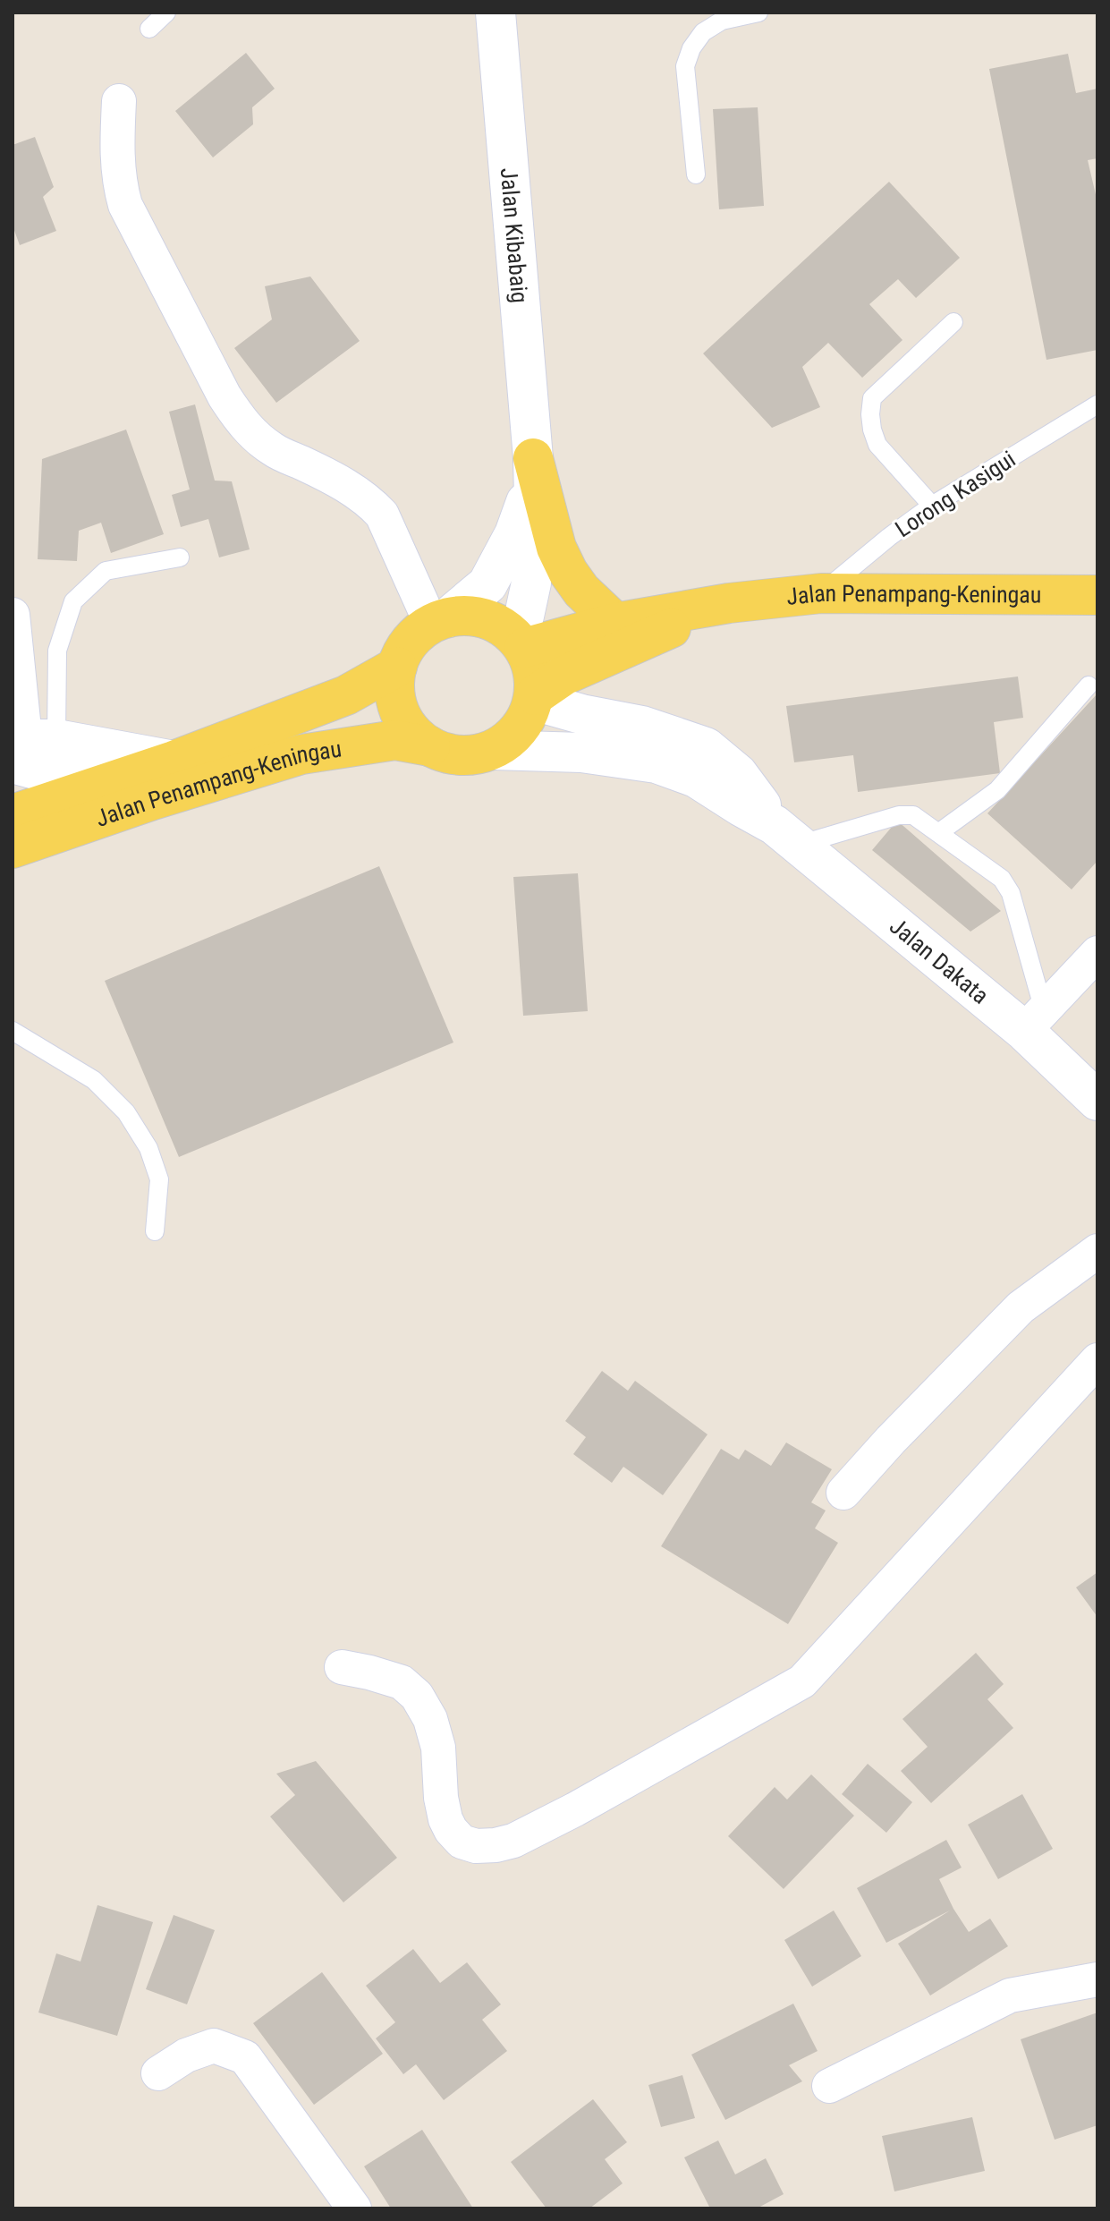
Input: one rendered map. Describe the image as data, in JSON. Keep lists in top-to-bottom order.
{
  "streets": {
    "main road": ["Jalan Penampang-Keningau"],
    "street": ["Jalan Kibabaig", "Jalan Dakata"],
    "lane": ["Lorong Kasigui"]
  },
  "crossings": [
    ["Jalan Kibabaig", "Jalan Penampang-Keningau"],
    ["Jalan Kibabaig", "Jalan Dakata"],
    ["Lorong Kasigui", "Jalan Penampang-Keningau"],
    ["Jalan Penampang-Keningau", "Jalan Dakata"]
  ]
}
